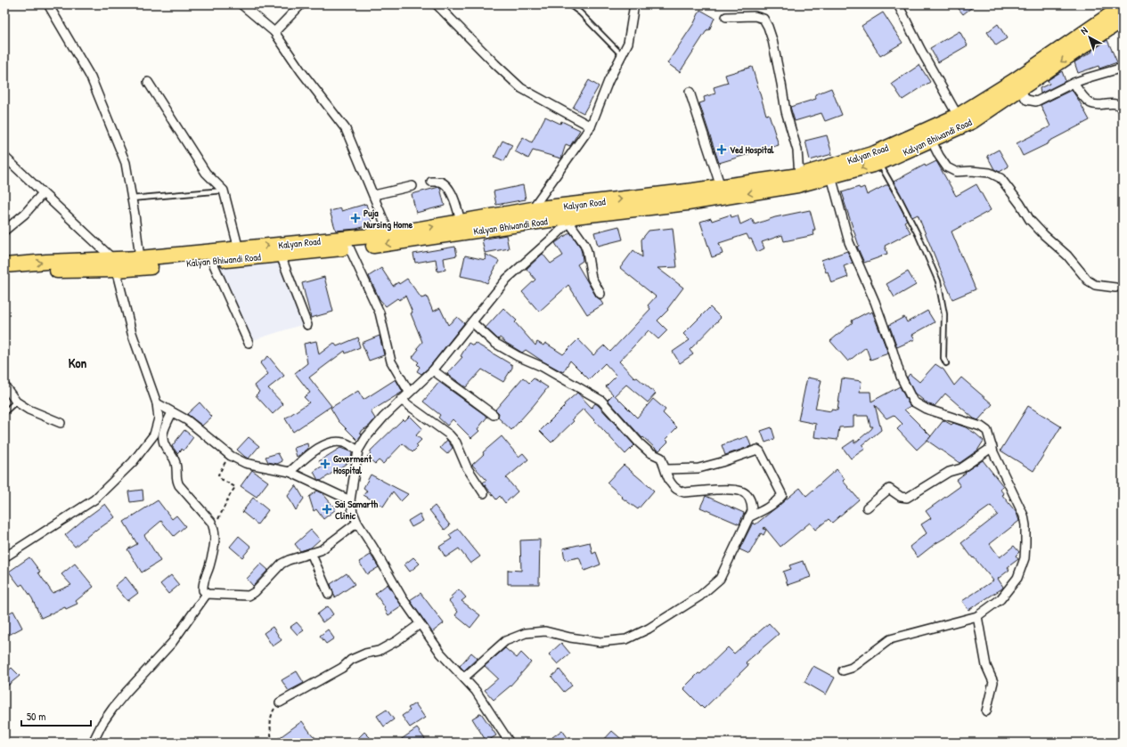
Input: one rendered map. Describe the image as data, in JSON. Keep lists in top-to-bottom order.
{
  "streets": {
    "highway": ["Kalyan Bhiwandi Road", "Kalyan Road"]
  },
  "crossings": [
    ["Kalyan Bhiwandi Road", "Kalyan Road"]
  ],
  "one_way": ["Kalyan Bhiwandi Road", "Kalyan Road"],
  "districts": ["Kon"],
  "places": {
    "health": [
      "Ved Hospital",
      "Puja Nursing Home",
      "Goverment Hospital",
      "Sai Samarth Clinic"
    ]
  },
  "scale_bar": "50 m",
  "north": "top left"
}
